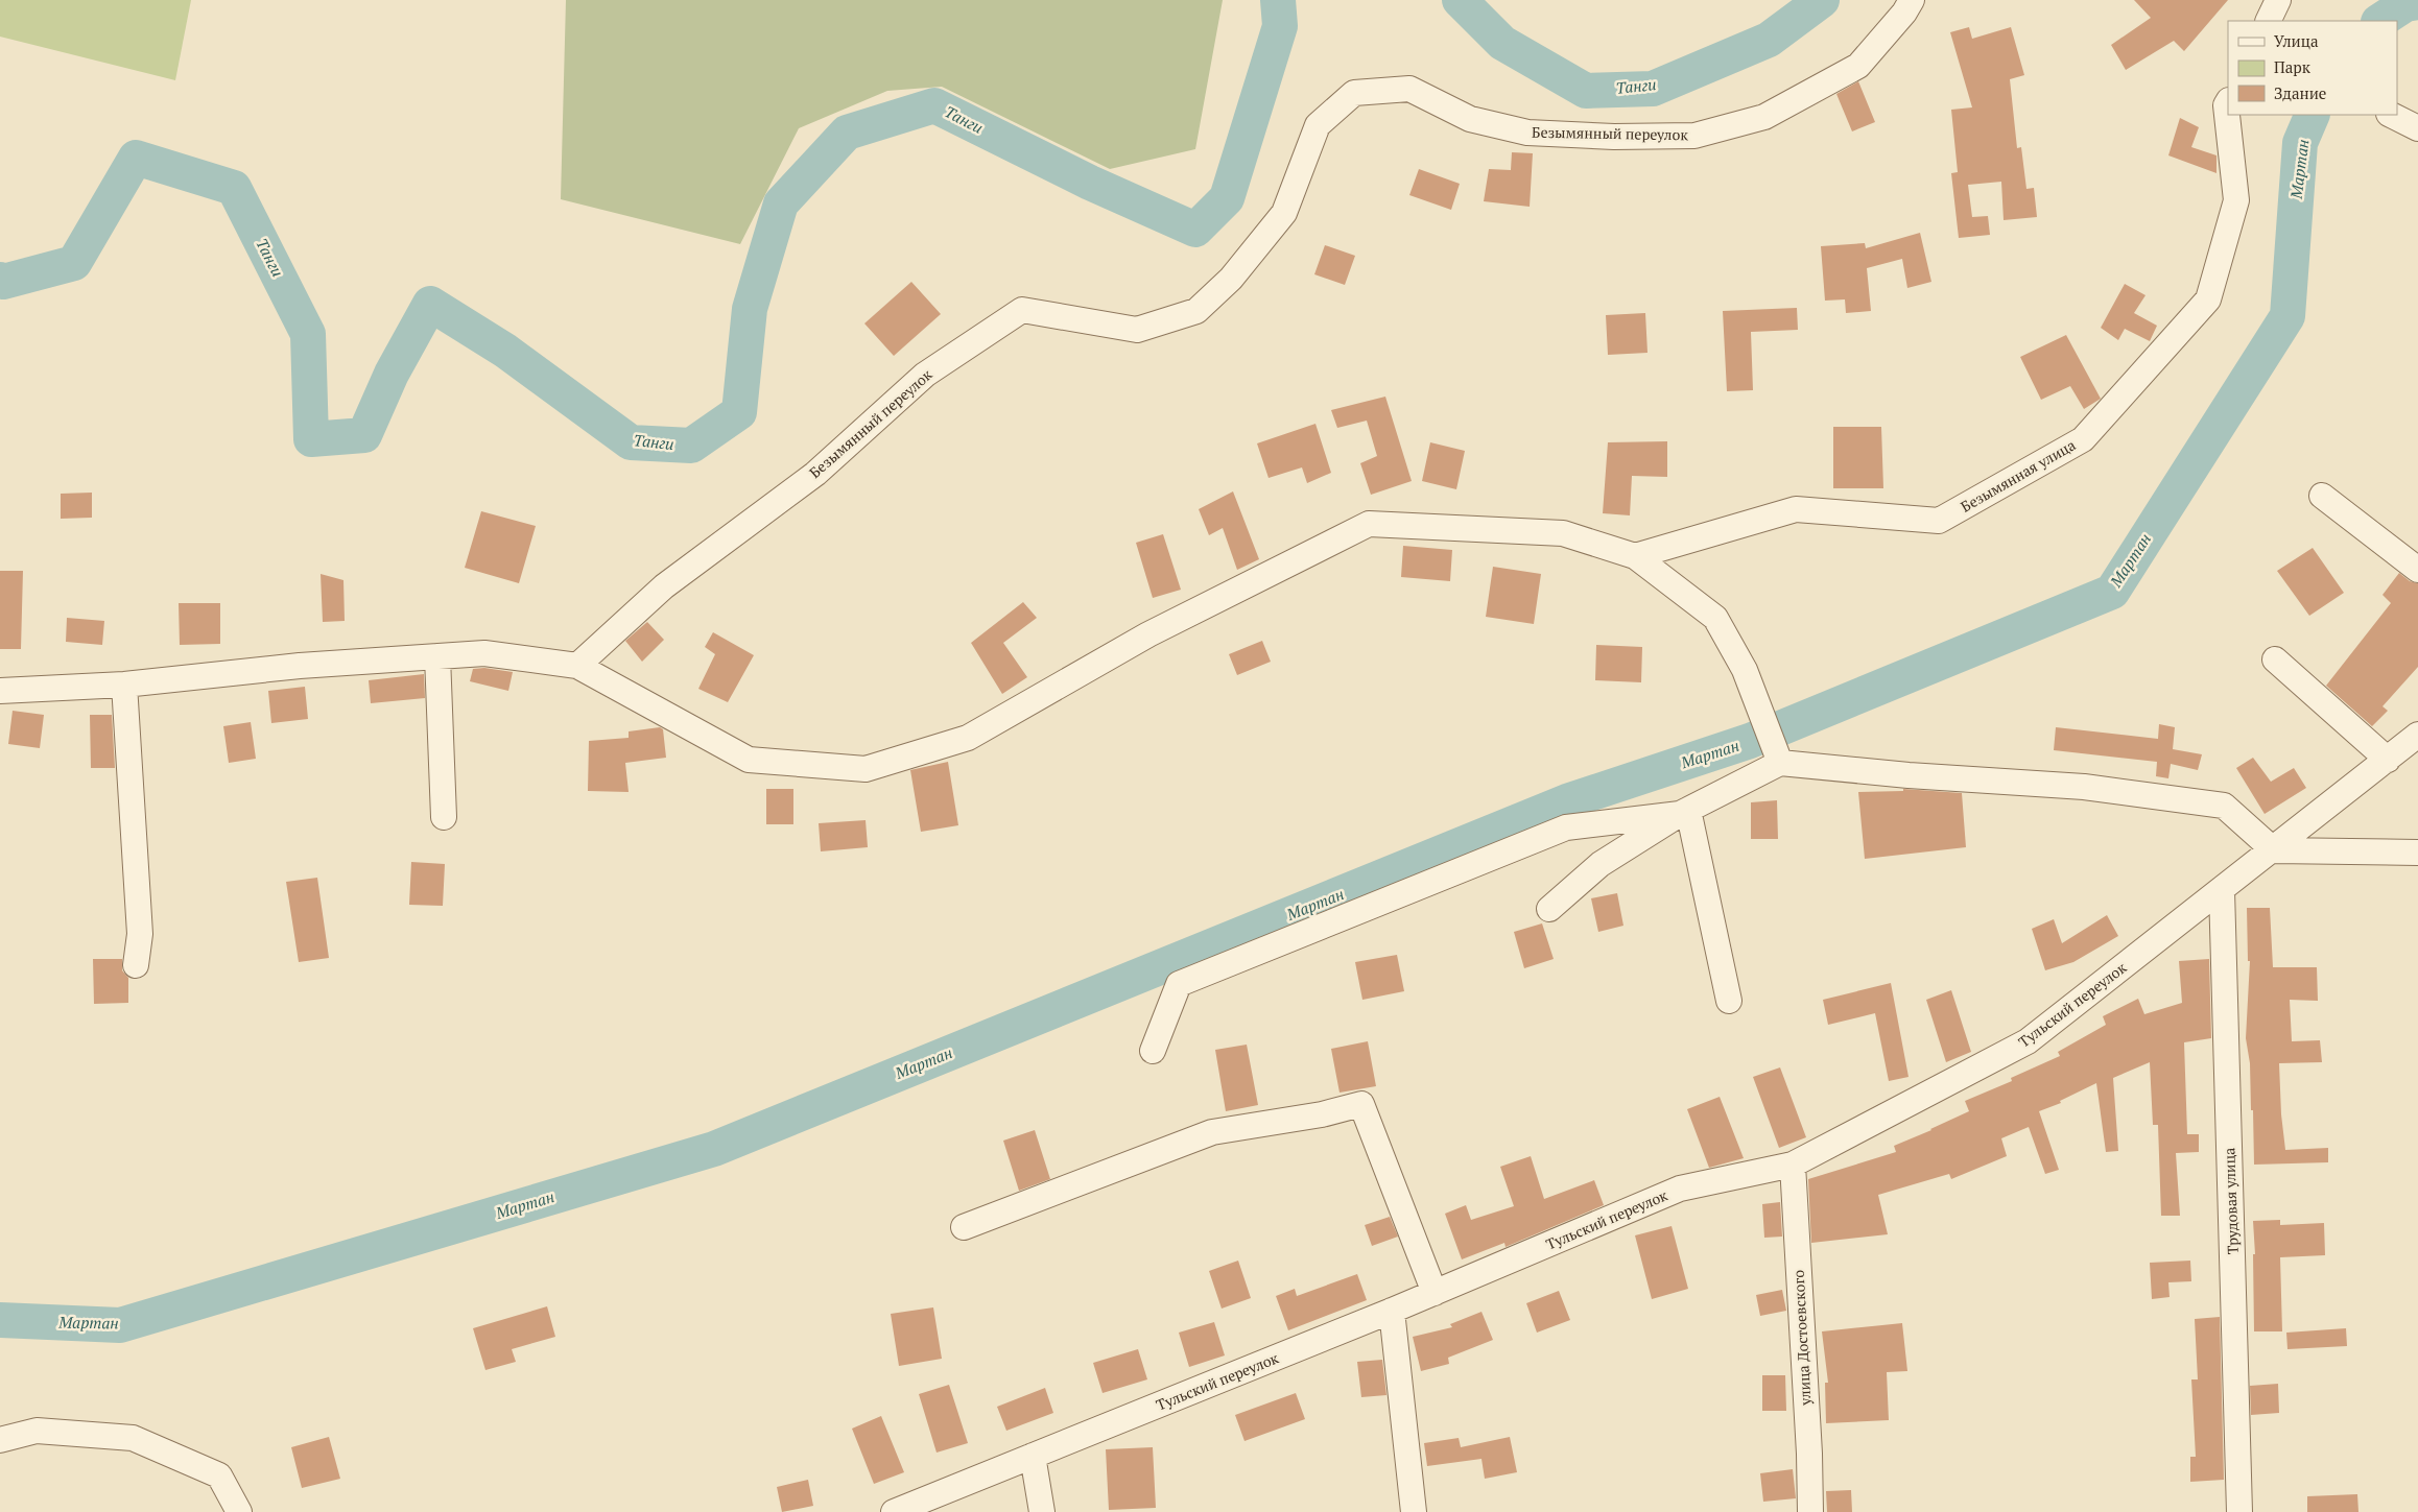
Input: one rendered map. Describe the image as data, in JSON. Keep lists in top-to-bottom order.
{
  "streets": {
    "street": [
      "Безымянный переулок",
      "Безымянная улица",
      "Тульский переулок",
      "Трудовая улица",
      "улица Достоевского"
    ]
  },
  "crossings": [
    ["Тульский переулок", "Трудовая улица"],
    ["Тульский переулок", "улица Достоевского"]
  ],
  "water": ["Танги", "Мартан"],
  "legend": ["Улица", "Парк", "Здание"]
}
